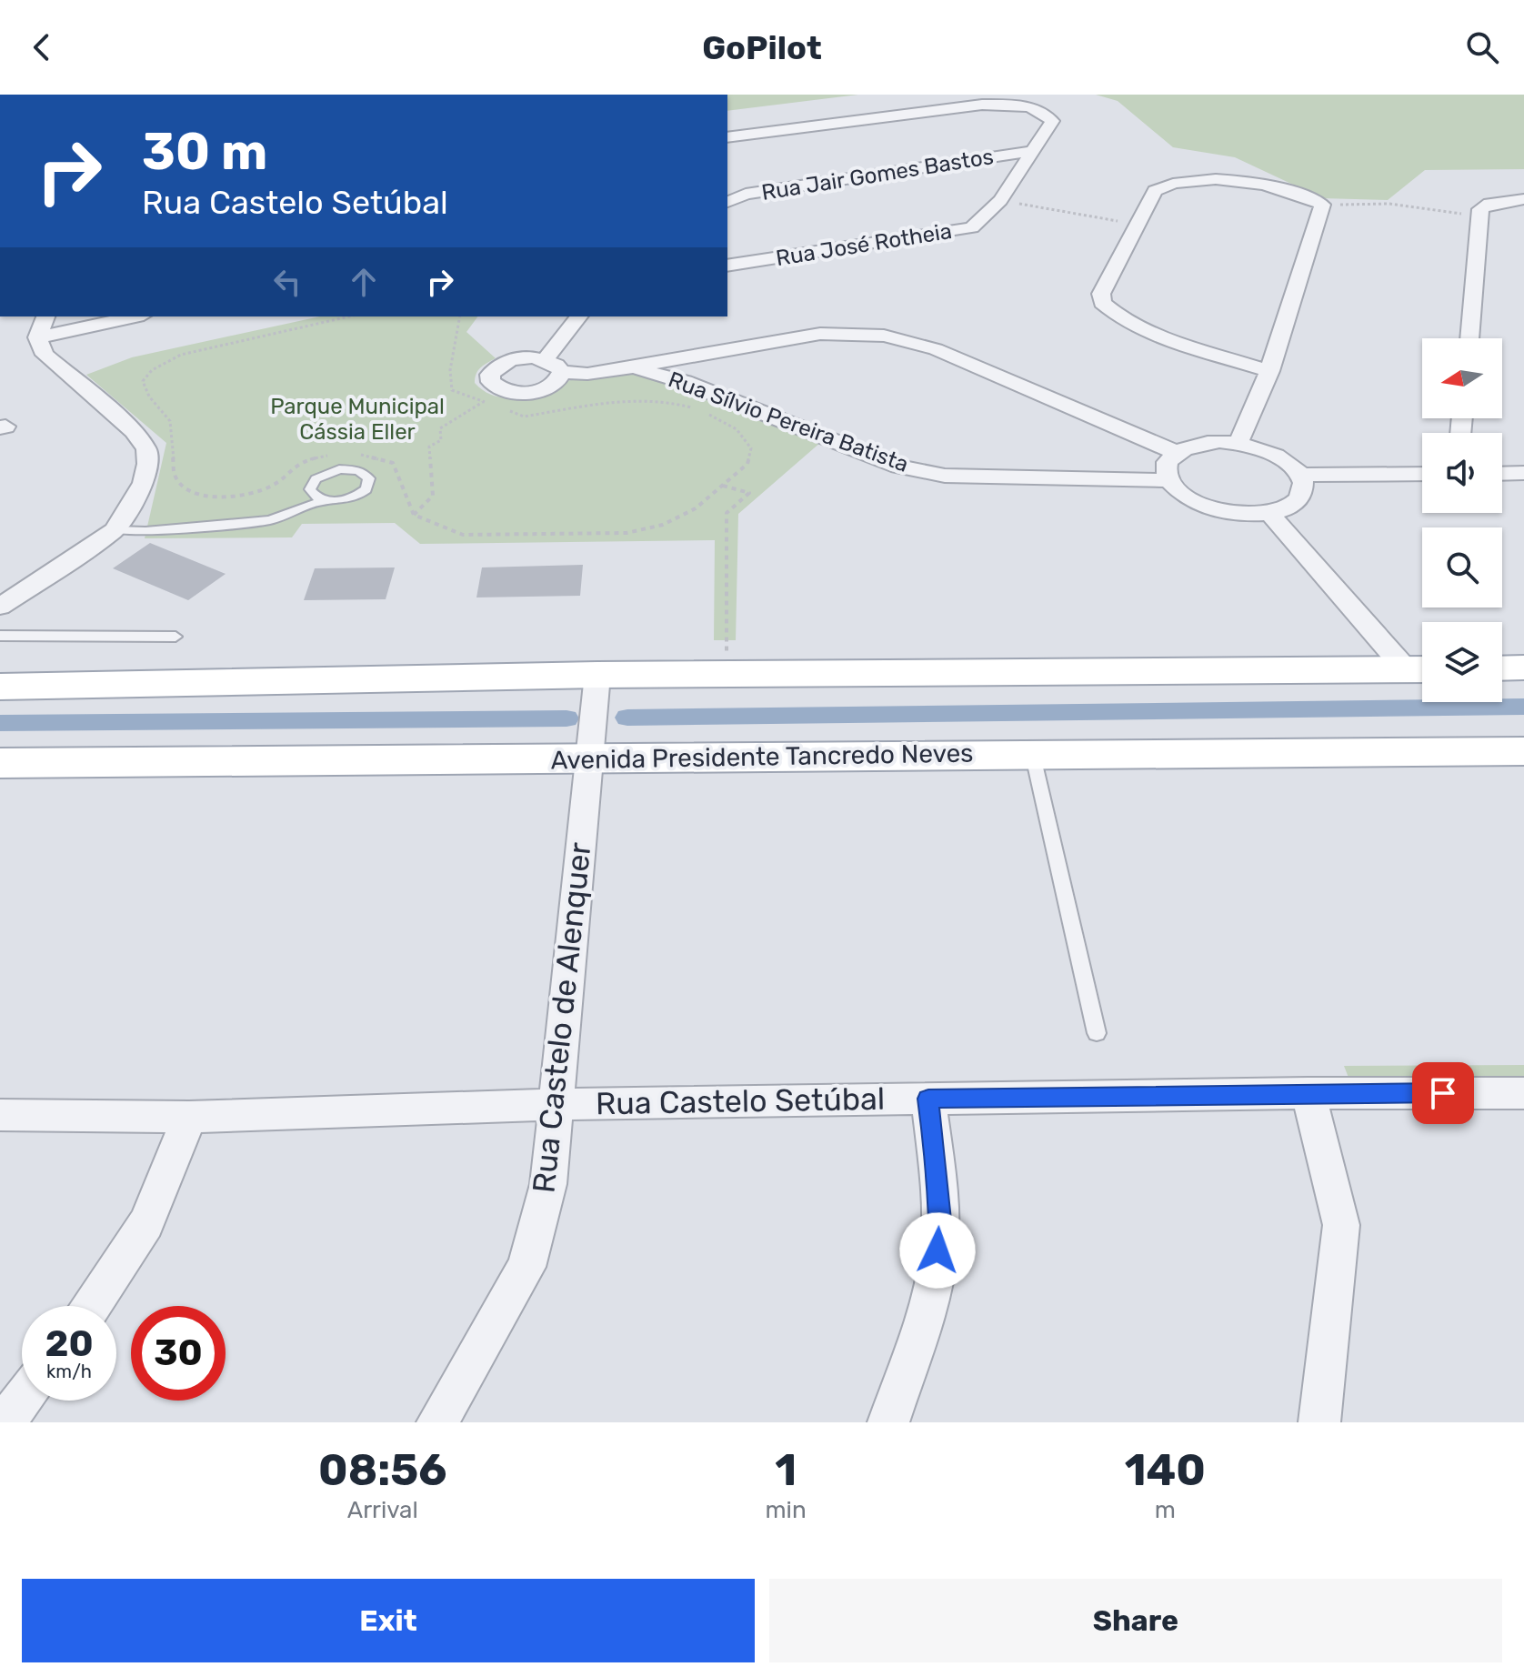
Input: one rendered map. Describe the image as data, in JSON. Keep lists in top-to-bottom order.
{
  "streets": {
    "main road": ["Avenida Presidente Tancredo Neves"],
    "street": [
      "Rua Jair Gomes Bastos",
      "Rua José Rotheia",
      "Rua Sílvio Pereira Batista",
      "Rua Castelo de Alenquer",
      "Rua Castelo Setúbal"
    ]
  },
  "crossings": [
    ["Rua Jair Gomes Bastos", "Rua José Rotheia"],
    ["Avenida Presidente Tancredo Neves", "Rua Castelo de Alenquer"],
    ["Rua Castelo de Alenquer", "Rua Castelo Setúbal"]
  ],
  "parks": ["Parque Municipal Cássia Eller"],
  "north": "left",
  "page": {
    "header": "GoPilot",
    "turn": ["30 m", "Rua Castelo Setúbal"],
    "speed": "20 km/h",
    "limit": "30",
    "eta": [
      "08:56",
      "Arrival",
      "1",
      "min",
      "140",
      "m"
    ],
    "buttons": ["Exit", "Share"]
  }
}
